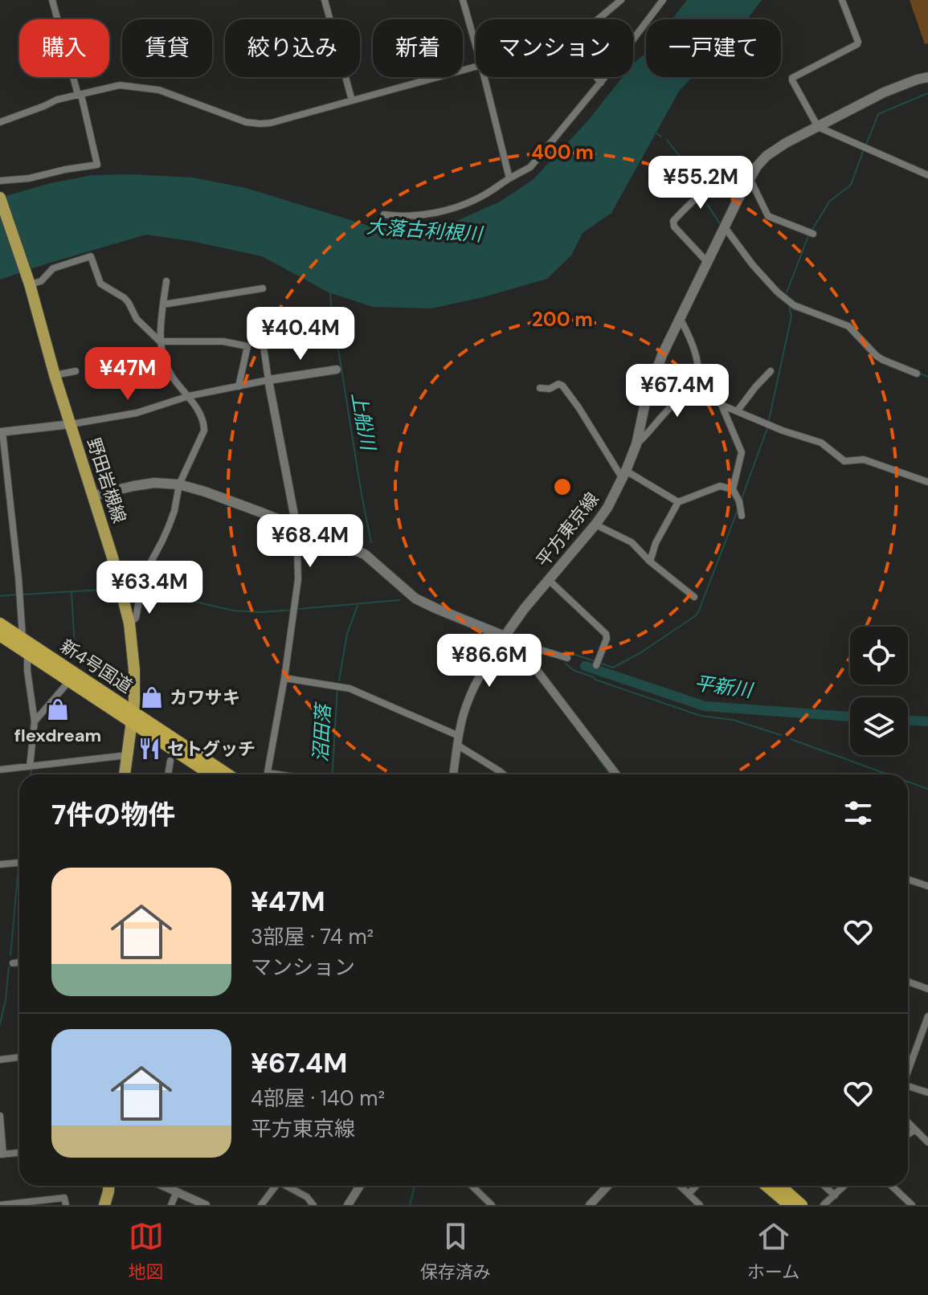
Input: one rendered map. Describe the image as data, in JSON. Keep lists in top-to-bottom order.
{
  "streets": {
    "highway": ["新4号国道"],
    "main road": ["野田岩槻線", "平方東京線"]
  },
  "crossings": [
    ["野田岩槻線", "新4号国道"]
  ],
  "water": [
    "大落古利根川",
    "上船川",
    "平新川",
    "沼田落"
  ],
  "places": {
    "shop": ["カワサキ", "flexdream"],
    "restaurant": ["セトグッチ"]
  },
  "page": {
    "chip": [
      "購入",
      "賃貸",
      "絞り込み",
      "新着",
      "マンション",
      "一戸建て"
    ],
    "price": [
      "¥55.2M",
      "¥40.4M",
      "¥47M",
      "¥67.4M",
      "¥68.4M",
      "¥63.4M",
      "¥86.6M"
    ],
    "heading": "7件の物件",
    "list": [
      {
        "name": "¥47M",
        "note": "3部屋 · 74 m² · マンション"
      },
      {
        "name": "¥67.4M",
        "note": "4部屋 · 140 m² · 平方東京線"
      }
    ],
    "tabs": ["地図", "保存済み", "ホーム"]
  },
  "rings": ["400 m", "200 m"]
}
